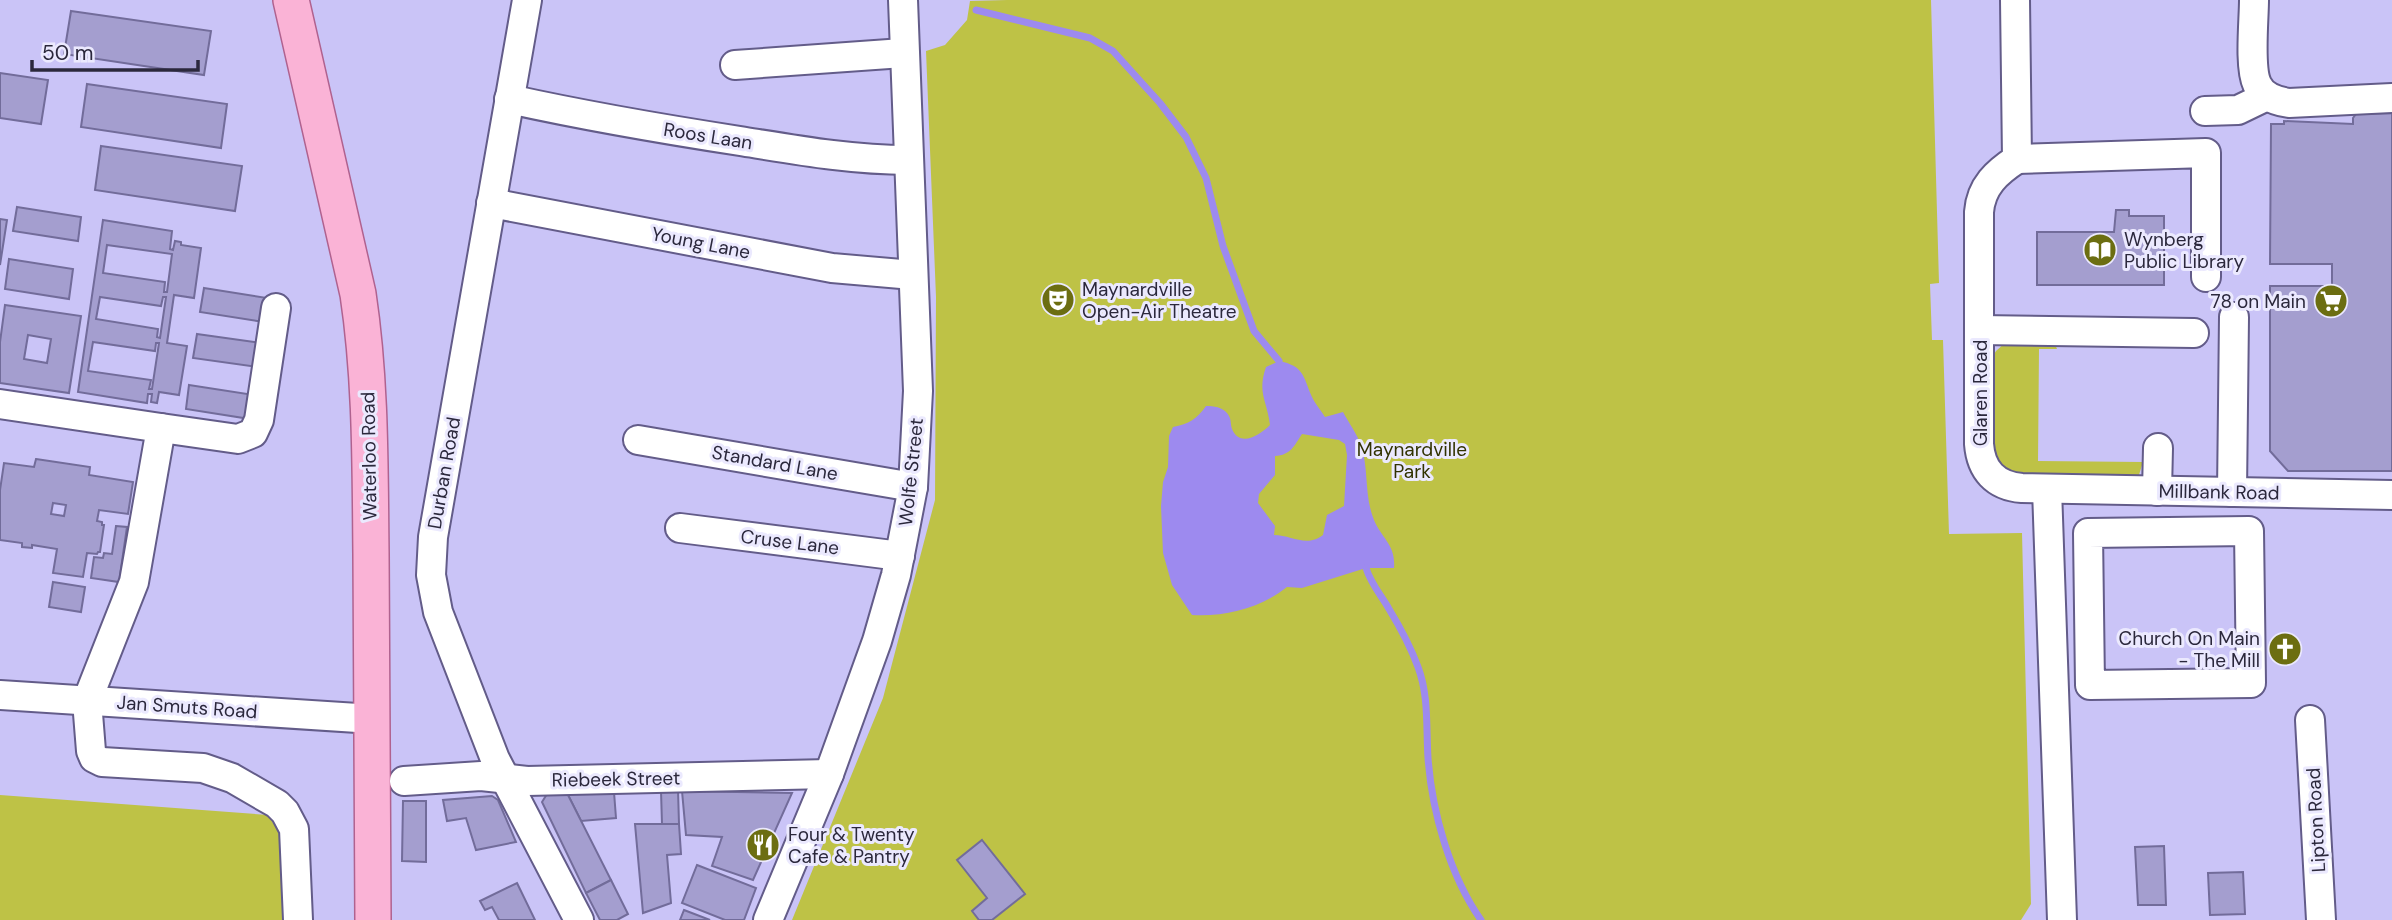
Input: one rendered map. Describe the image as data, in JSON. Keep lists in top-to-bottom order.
{
  "streets": {
    "main road": ["Waterloo Road"],
    "street": [
      "Roos Laan",
      "Young Lane",
      "Glaren Road",
      "Standard Lane",
      "Wolfe Street",
      "Durban Road",
      "Millbank Road",
      "Cruse Lane",
      "Jan Smuts Road",
      "Riebeek Street",
      "Lipton Road"
    ]
  },
  "crossings": [
    ["Roos Laan", "Wolfe Street"],
    ["Roos Laan", "Durban Road"],
    ["Young Lane", "Wolfe Street"],
    ["Young Lane", "Durban Road"],
    ["Glaren Road", "Millbank Road"],
    ["Waterloo Road", "Jan Smuts Road"],
    ["Standard Lane", "Wolfe Street"],
    ["Wolfe Street", "Cruse Lane"],
    ["Wolfe Street", "Riebeek Street"],
    ["Durban Road", "Riebeek Street"]
  ],
  "parks": ["Maynardville Park"],
  "places": {
    "library": ["Wynberg Public Library"],
    "theatre": ["Maynardville Open-Air Theatre"],
    "supermarket": ["78 on Main"],
    "church": ["Church On Main - The Mill"],
    "restaurant": ["Four & Twenty Cafe & Pantry"]
  },
  "scale_bar": "50 m"
}
